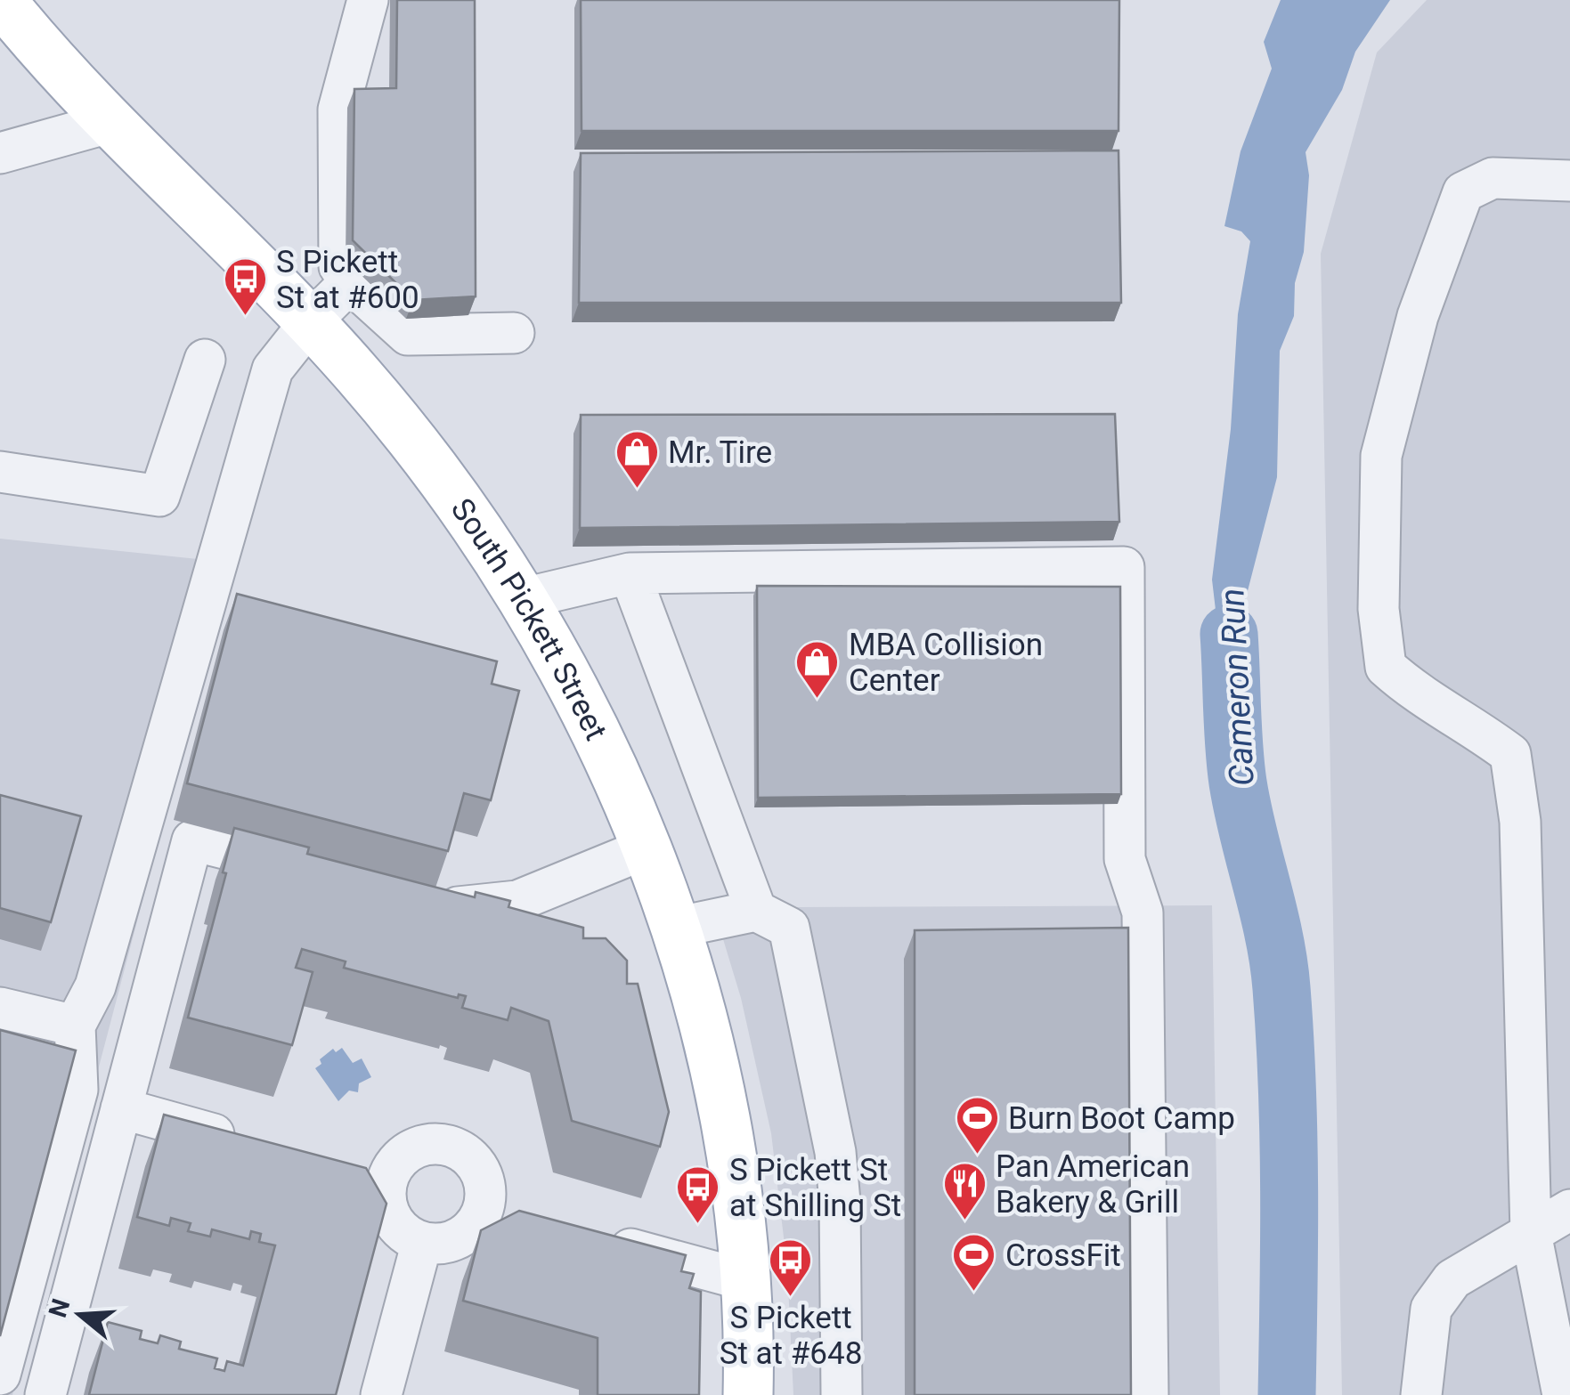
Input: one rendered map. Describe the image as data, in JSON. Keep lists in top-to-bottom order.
{
  "streets": {
    "main road": ["South Pickett Street"]
  },
  "water": ["Cameron Run"],
  "places": {
    "bus stop": ["S Pickett St at #600", "S Pickett St at Shilling St", "S Pickett St at #648"],
    "shop": ["Mr. Tire", "MBA Collision Center"],
    "sports": ["Burn Boot Camp", "CrossFit"],
    "restaurant": ["Pan American Bakery & Grill"]
  },
  "north": "left"
}
